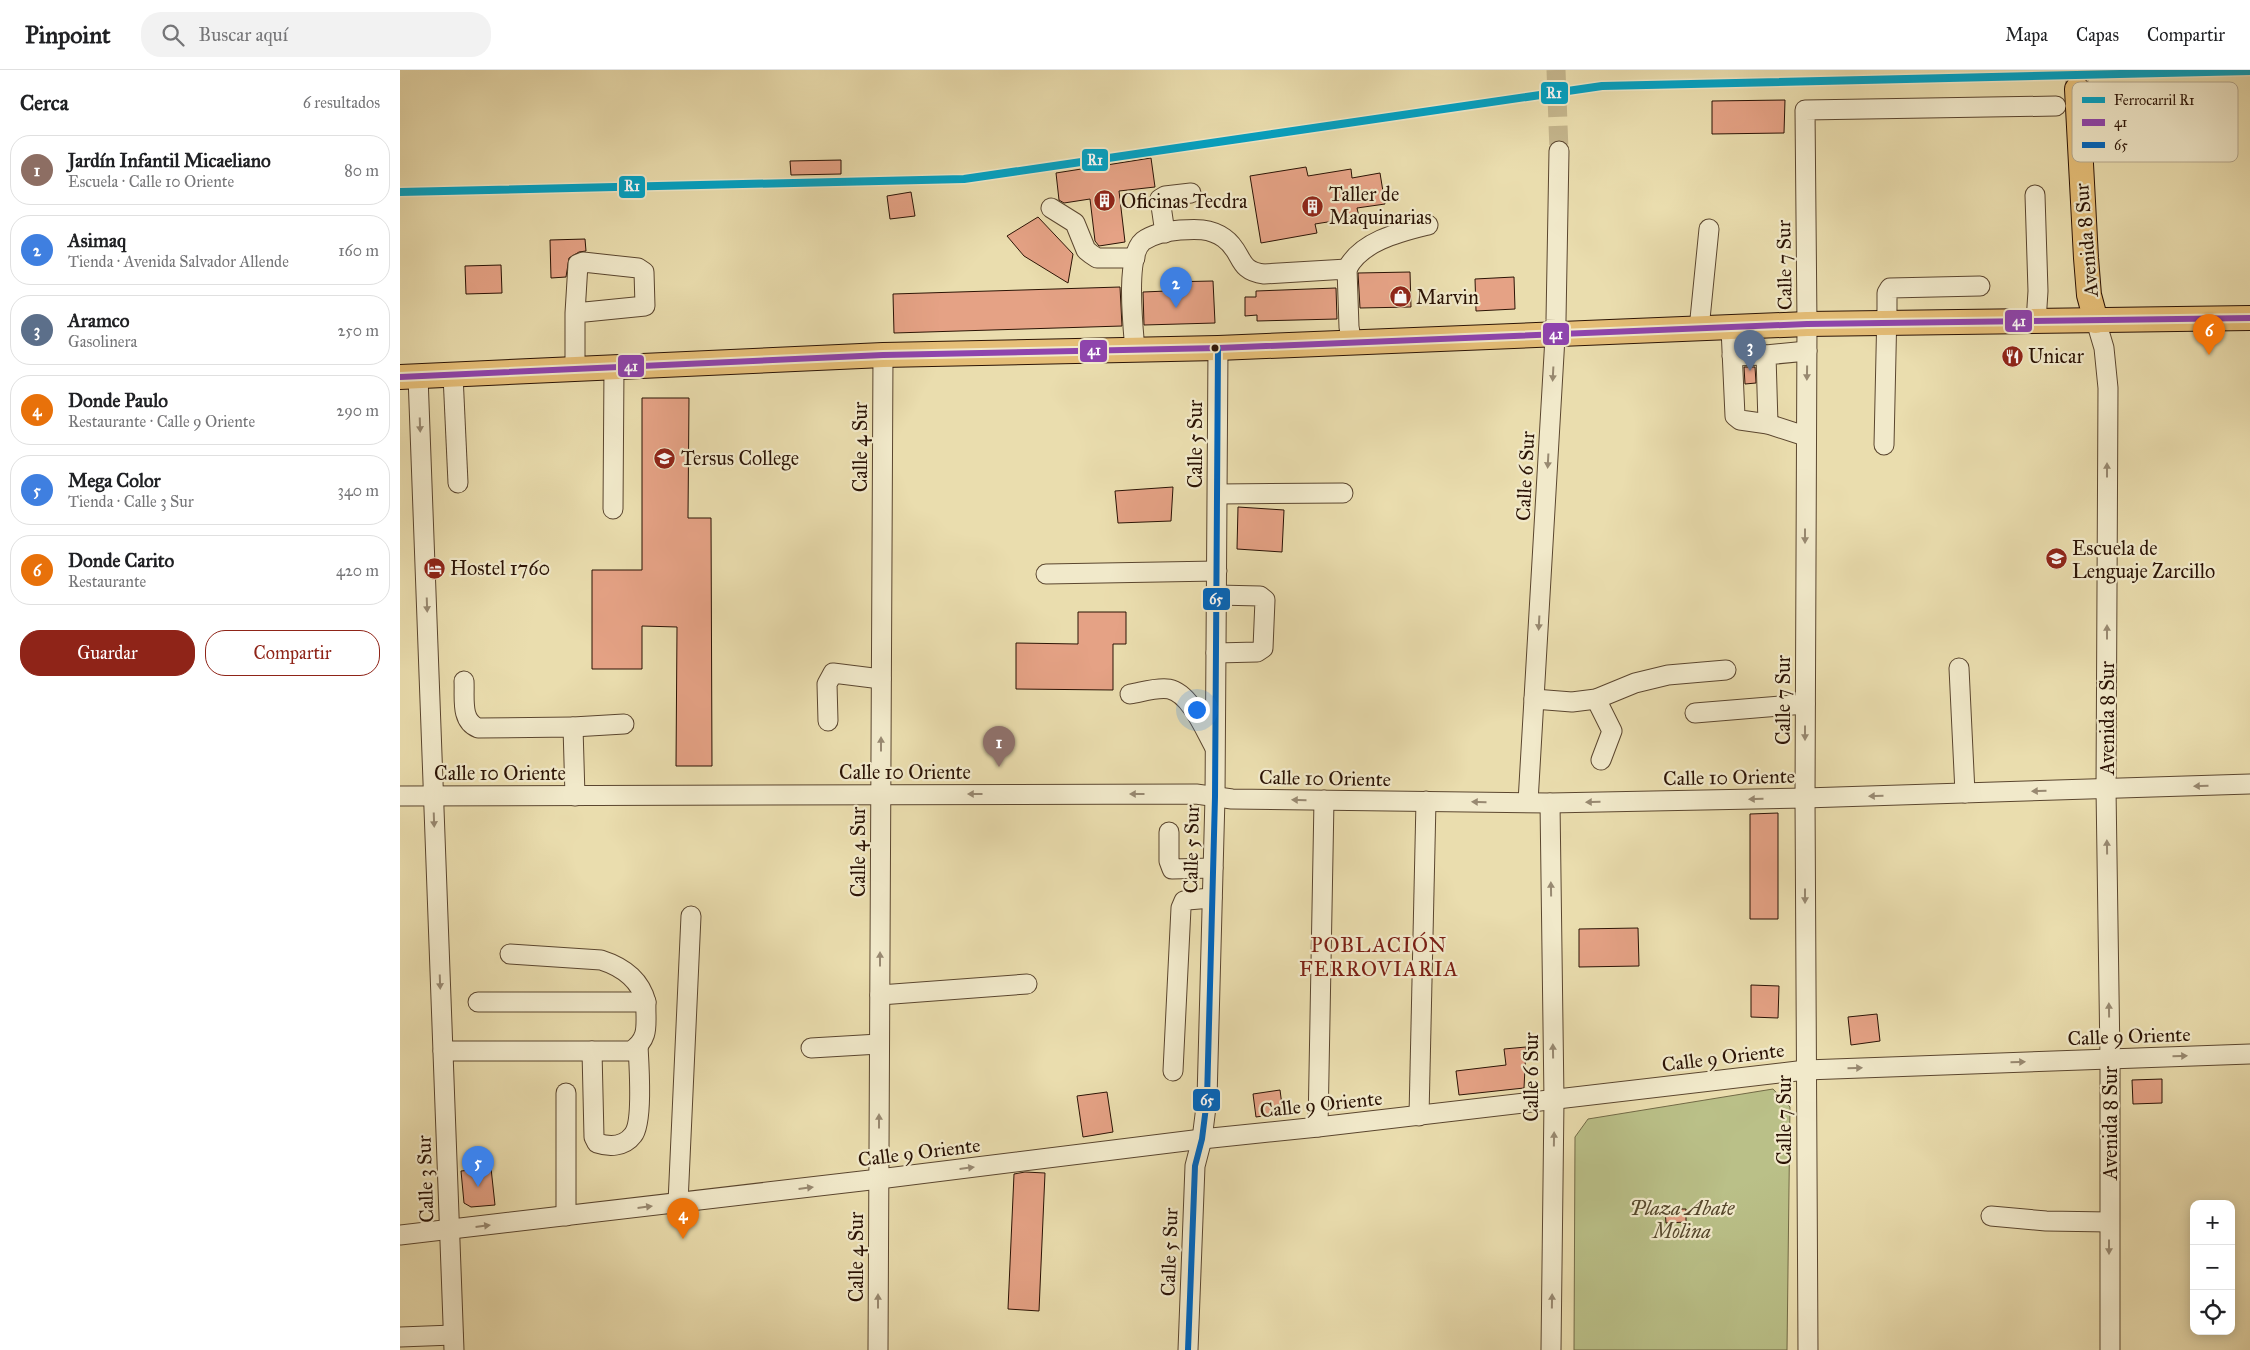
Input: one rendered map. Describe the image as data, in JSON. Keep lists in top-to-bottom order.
{
  "streets": {
    "main road": ["Avenida 8 Sur"],
    "street": [
      "Calle 7 Sur",
      "Calle 5 Sur",
      "Calle 4 Sur",
      "Calle 6 Sur",
      "Calle 10 Oriente",
      "Calle 9 Oriente",
      "Calle 3 Sur"
    ]
  },
  "crossings": [
    ["Avenida 8 Sur", "Calle 10 Oriente"],
    ["Avenida 8 Sur", "Calle 9 Oriente"],
    ["Calle 7 Sur", "Calle 10 Oriente"],
    ["Calle 7 Sur", "Calle 9 Oriente"],
    ["Calle 5 Sur", "Calle 10 Oriente"],
    ["Calle 5 Sur", "Calle 9 Oriente"],
    ["Calle 4 Sur", "Calle 10 Oriente"],
    ["Calle 4 Sur", "Calle 9 Oriente"],
    ["Calle 6 Sur", "Calle 10 Oriente"],
    ["Calle 6 Sur", "Calle 9 Oriente"],
    ["Calle 10 Oriente", "Calle 3 Sur"],
    ["Calle 9 Oriente", "Calle 3 Sur"]
  ],
  "one_way": [
    "Calle 4 Sur",
    "Calle 10 Oriente",
    "Calle 9 Oriente",
    "Calle 3 Sur"
  ],
  "districts": ["POBLACIÓN FERROVIARIA"],
  "parks": ["Plaza Abate Molina"],
  "places": {
    "building": ["Oficinas Tecdra", "Taller de Maquinarias"],
    "shop": ["Marvin"],
    "restaurant": ["Unicar"],
    "school or university": ["Tersus College", "Escuela de Lenguaje Zarcillo"],
    "hotel": ["Hostel 1760"]
  },
  "lines": ["rail line R1", "transit line 41", "transit line 65"],
  "legend": ["Ferrocarril R1", "41", "65"],
  "page": {
    "header": "Pinpoint",
    "search": "Buscar aquí",
    "nav": ["Mapa", "Capas", "Compartir"],
    "heading": ["Cerca", "6 resultados"],
    "list": [
      {
        "mark": "1",
        "name": "Jardín Infantil Micaeliano",
        "note": "Escuela · Calle 10 Oriente",
        "value": "80 m"
      },
      {
        "mark": "2",
        "name": "Asimaq",
        "note": "Tienda · Avenida Salvador Allende",
        "value": "160 m"
      },
      {
        "mark": "3",
        "name": "Aramco",
        "note": "Gasolinera",
        "value": "250 m"
      },
      {
        "mark": "4",
        "name": "Donde Paulo",
        "note": "Restaurante · Calle 9 Oriente",
        "value": "290 m"
      },
      {
        "mark": "5",
        "name": "Mega Color",
        "note": "Tienda · Calle 3 Sur",
        "value": "340 m"
      },
      {
        "mark": "6",
        "name": "Donde Carito",
        "note": "Restaurante",
        "value": "420 m"
      }
    ],
    "pins": [
      "2",
      "6",
      "3",
      "1",
      "5",
      "4"
    ],
    "buttons": ["Guardar", "Compartir"],
    "map_buttons": ["+", "−"]
  }
}
